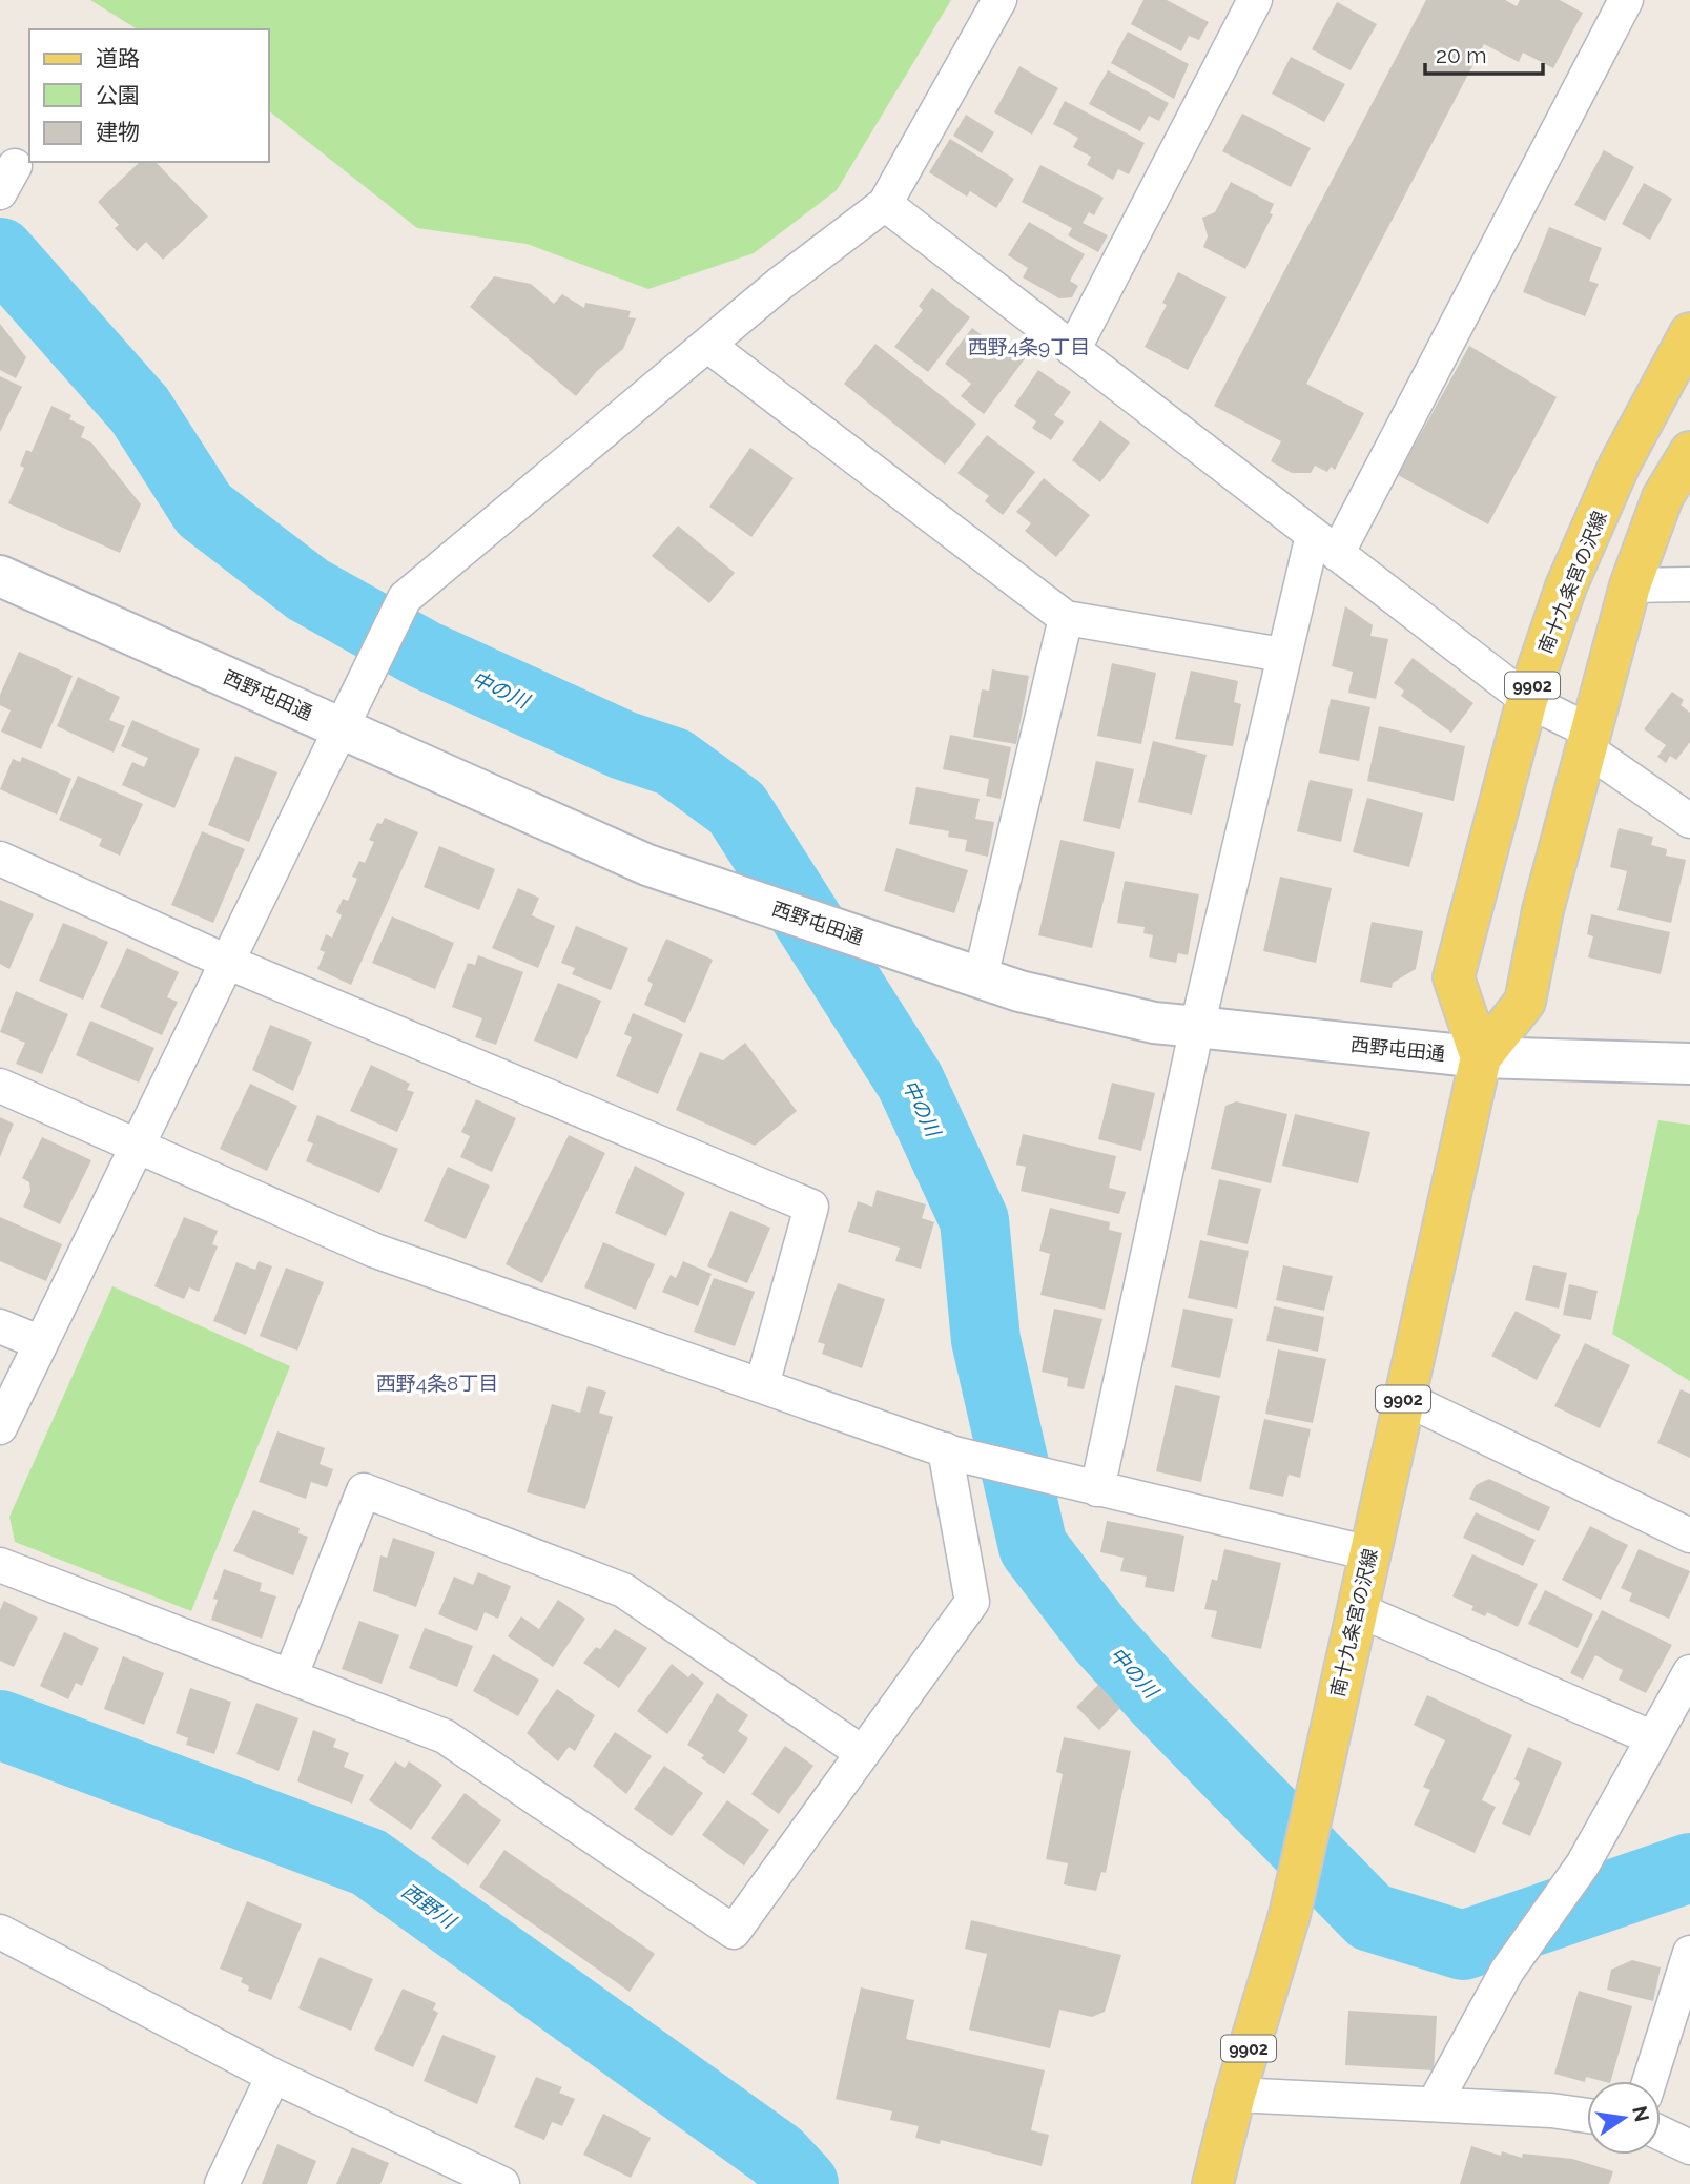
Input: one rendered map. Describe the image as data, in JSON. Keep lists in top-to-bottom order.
{
  "streets": {
    "main road": ["南十九条宮の沢線", "9902"],
    "street": ["西野屯田通"]
  },
  "crossings": [
    ["南十九条宮の沢線", "西野屯田通"]
  ],
  "districts": ["西野4条9丁目", "西野4条8丁目"],
  "water": ["中の川", "西野川"],
  "legend": ["道路", "公園", "建物"],
  "scale_bar": "20 m",
  "north": "right"
}
